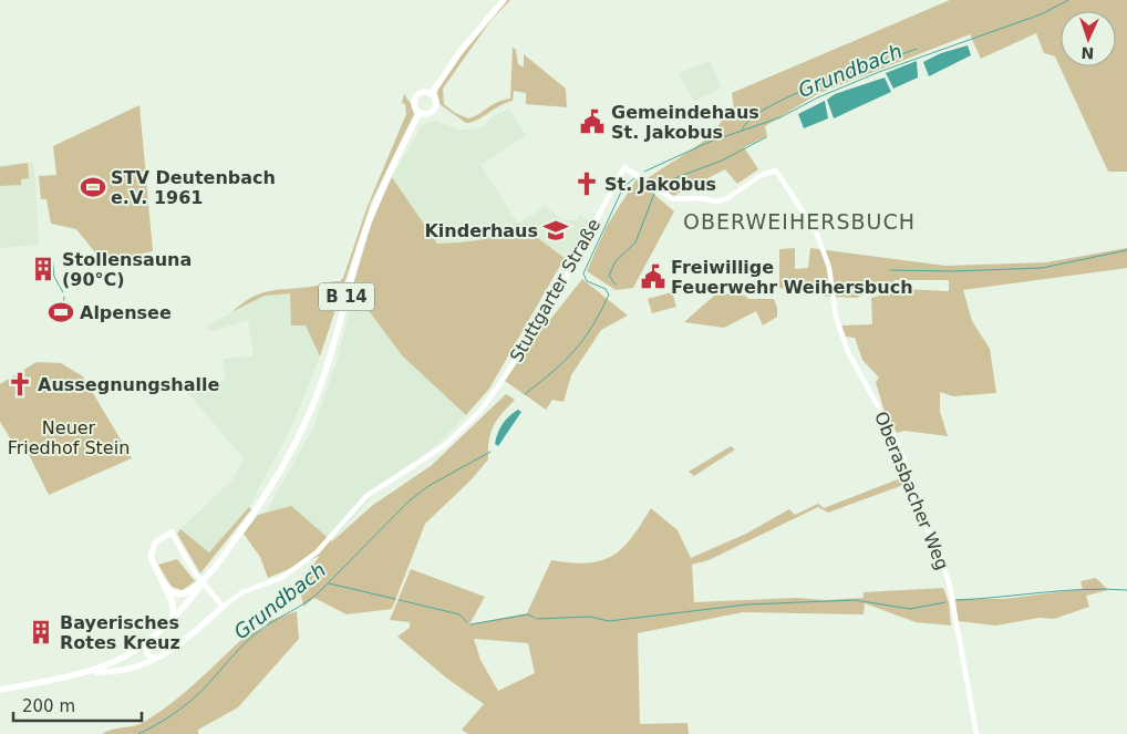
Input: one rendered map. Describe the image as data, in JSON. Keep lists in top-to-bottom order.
{
  "streets": {
    "main road": ["B 14"],
    "street": ["Stuttgarter Straße", "Oberasbacher Weg"]
  },
  "crossings": [
    ["Stuttgarter Straße", "Oberasbacher Weg"]
  ],
  "districts": ["OBERWEIHERSBUCH"],
  "water": ["Grundbach"],
  "parks": ["Neuer Friedhof Stein"],
  "places": {
    "public building": ["Gemeindehaus St. Jakobus", "Freiwillige Feuerwehr Weihersbuch"],
    "church": ["St. Jakobus", "Aussegnungshalle"],
    "sports": ["STV Deutenbach e.V. 1961", "Alpensee"],
    "school or university": ["Kinderhaus"],
    "building": ["Stollensauna (90°C)", "Bayerisches Rotes Kreuz"]
  },
  "scale_bar": "200 m",
  "north": "bottom"
}
